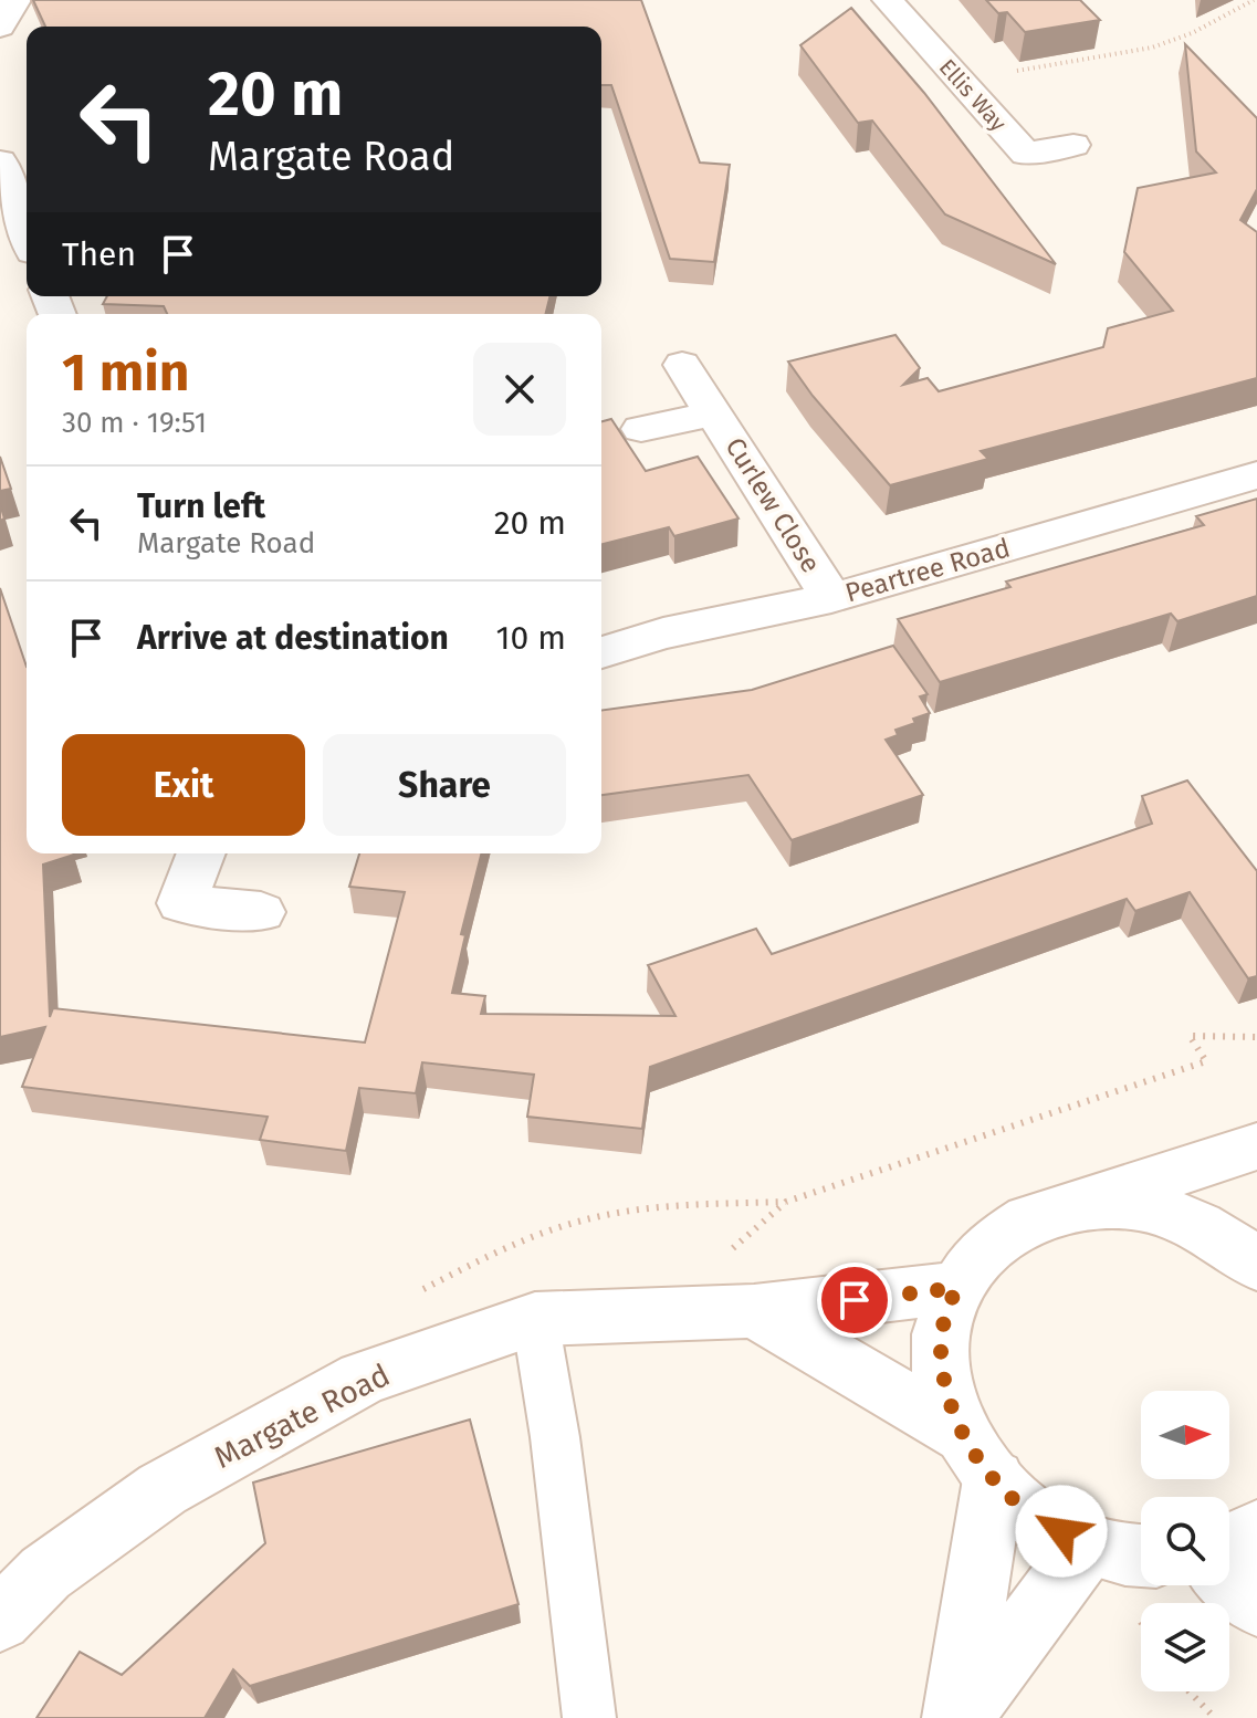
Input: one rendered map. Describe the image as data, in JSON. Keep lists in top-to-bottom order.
{
  "streets": {
    "street": [
      "Ellis Way",
      "Curlew Close",
      "Peartree Road",
      "Margate Road"
    ]
  },
  "crossings": [
    ["Curlew Close", "Peartree Road"]
  ],
  "north": "right",
  "page": {
    "turn": ["20 m", "Margate Road"],
    "then": "Then",
    "heading": ["1 min", "30 m · 19:51"],
    "list": [
      {
        "name": "Turn left",
        "note": "Margate Road",
        "value": "20 m"
      },
      {
        "name": "Arrive at destination",
        "value": "10 m"
      }
    ],
    "buttons": ["Exit", "Share"]
  }
}
